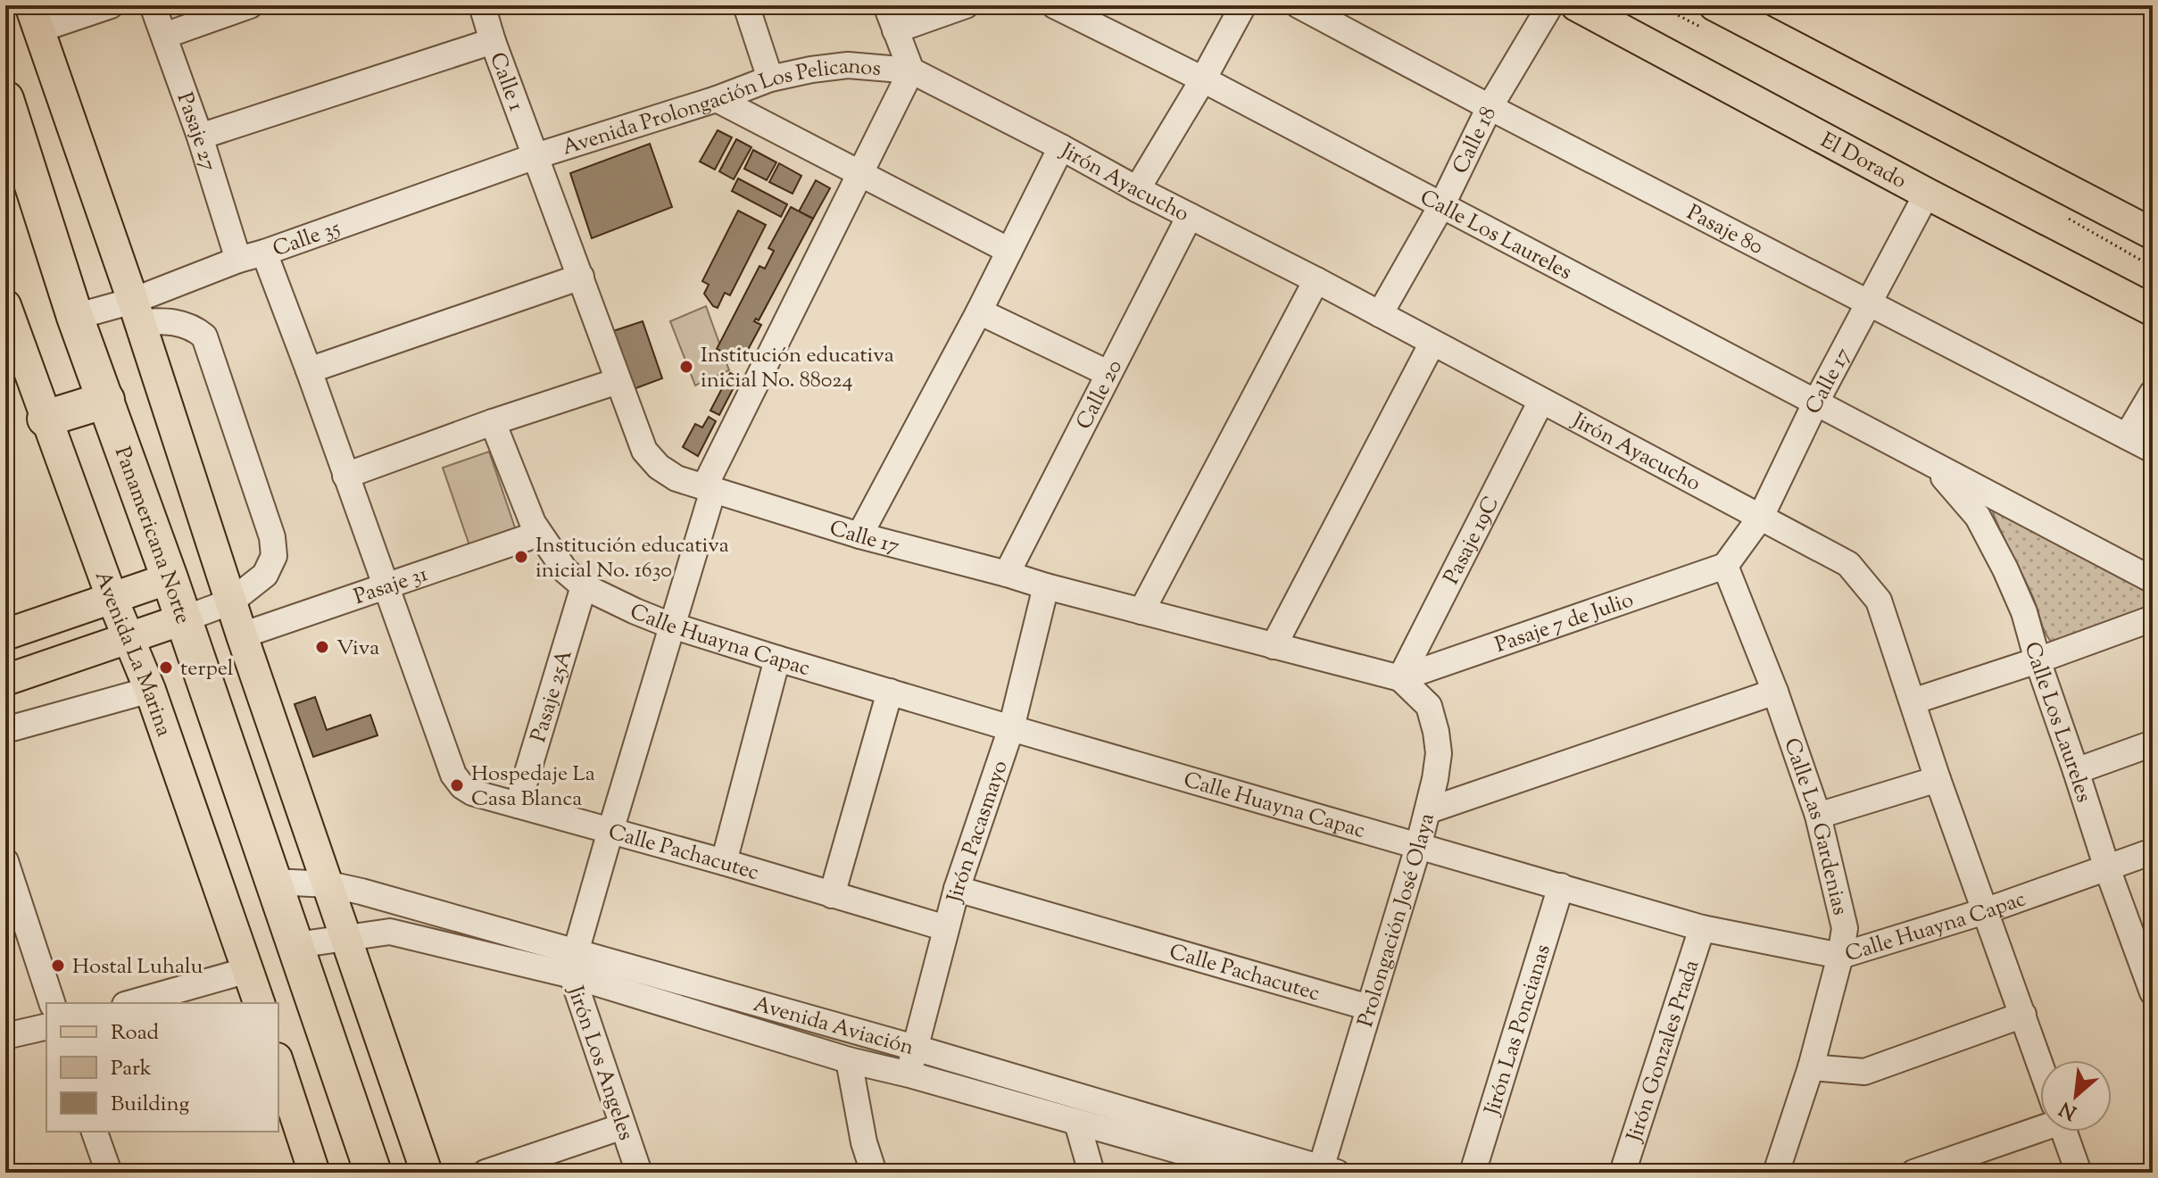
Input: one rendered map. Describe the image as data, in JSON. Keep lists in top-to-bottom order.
{
  "streets": {
    "highway": ["Panamericana Norte"],
    "main road": ["El Dorado", "Avenida La Marina"],
    "street": [
      "Calle 1",
      "Avenida Prolongación Los Pelicanos",
      "Pasaje 27",
      "Calle 18",
      "Jirón Ayacucho",
      "Pasaje 80",
      "Calle Los Laureles",
      "Calle 35",
      "Calle 17",
      "Calle 20",
      "Pasaje 19C",
      "Pasaje 31",
      "Pasaje 7 de Julio",
      "Calle Huayna Capac",
      "Pasaje 25A",
      "Calle Las Gardenias",
      "Jirón Pacasmayo",
      "Calle Pachacutec",
      "Prolongación José Olaya",
      "Avenida Aviación",
      "Jirón Las Poncianas",
      "Jirón Gonzales Prada",
      "Jirón Los Angeles"
    ]
  },
  "crossings": [
    ["Calle 1", "Avenida Prolongación Los Pelicanos"],
    ["Calle 1", "Calle 35"],
    ["Calle 1", "Calle 17"],
    ["Avenida Prolongación Los Pelicanos", "Jirón Ayacucho"],
    ["Avenida Prolongación Los Pelicanos", "Calle 35"],
    ["Avenida Prolongación Los Pelicanos", "Calle 17"],
    ["Pasaje 27", "Calle 35"],
    ["Calle 18", "Jirón Ayacucho"],
    ["Calle 18", "Pasaje 80"],
    ["Calle 18", "Calle Los Laureles"],
    ["El Dorado", "Calle 17"],
    ["Jirón Ayacucho", "Calle 17"],
    ["Jirón Ayacucho", "Calle 20"],
    ["Jirón Ayacucho", "Pasaje 19C"],
    ["Jirón Ayacucho", "Calle Huayna Capac"],
    ["Pasaje 80", "Calle 17"],
    ["Calle Los Laureles", "Calle 17"],
    ["Calle Los Laureles", "Calle Huayna Capac"],
    ["Calle 35", "Calle 17"],
    ["Calle 35", "Panamericana Norte"],
    ["Calle 35", "Calle Pachacutec"],
    ["Calle 17", "Calle 20"],
    ["Calle 17", "Pasaje 19C"],
    ["Calle 17", "Pasaje 7 de Julio"],
    ["Calle 17", "Calle Las Gardenias"],
    ["Calle 17", "Jirón Pacasmayo"],
    ["Calle 17", "Prolongación José Olaya"],
    ["Panamericana Norte", "Avenida Aviación"],
    ["Pasaje 19C", "Pasaje 7 de Julio"],
    ["Pasaje 19C", "Prolongación José Olaya"],
    ["Pasaje 31", "Calle Huayna Capac"],
    ["Pasaje 31", "Calle Pachacutec"],
    ["Pasaje 7 de Julio", "Calle Las Gardenias"],
    ["Pasaje 7 de Julio", "Prolongación José Olaya"],
    ["Calle Huayna Capac", "Pasaje 25A"],
    ["Calle Huayna Capac", "Calle Las Gardenias"],
    ["Calle Huayna Capac", "Jirón Pacasmayo"],
    ["Calle Huayna Capac", "Prolongación José Olaya"],
    ["Calle Huayna Capac", "Jirón Las Poncianas"],
    ["Calle Huayna Capac", "Jirón Gonzales Prada"],
    ["Pasaje 25A", "Calle Pachacutec"],
    ["Jirón Pacasmayo", "Calle Pachacutec"],
    ["Jirón Pacasmayo", "Avenida Aviación"],
    ["Calle Pachacutec", "Prolongación José Olaya"],
    ["Prolongación José Olaya", "Avenida Aviación"],
    ["Avenida Aviación", "Jirón Los Angeles"]
  ],
  "places": [
    "Institución educativa inicial No. 88024",
    "Institución educativa inicial No. 1630",
    "Viva",
    "terpel",
    "Hospedaje La Casa Blanca",
    "Hostal Luhalu"
  ],
  "legend": ["Road", "Park", "Building"],
  "north": "bottom left"
}
